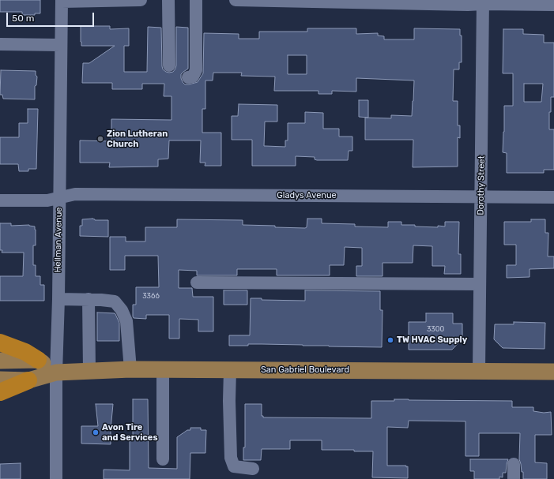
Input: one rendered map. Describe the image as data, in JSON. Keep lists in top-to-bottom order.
{
  "streets": {
    "main road": ["San Gabriel Boulevard"],
    "street": ["Dorothy Street", "Gladys Avenue", "Hellman Avenue"]
  },
  "crossings": [
    ["Dorothy Street", "Gladys Avenue"],
    ["Dorothy Street", "San Gabriel Boulevard"],
    ["Gladys Avenue", "Hellman Avenue"],
    ["Hellman Avenue", "San Gabriel Boulevard"]
  ],
  "places": ["Zion Lutheran Church", "TW HVAC Supply", "Avon Tire and Services"],
  "house_numbers": ["3366", "3300"],
  "scale_bar": "50 m"
}
